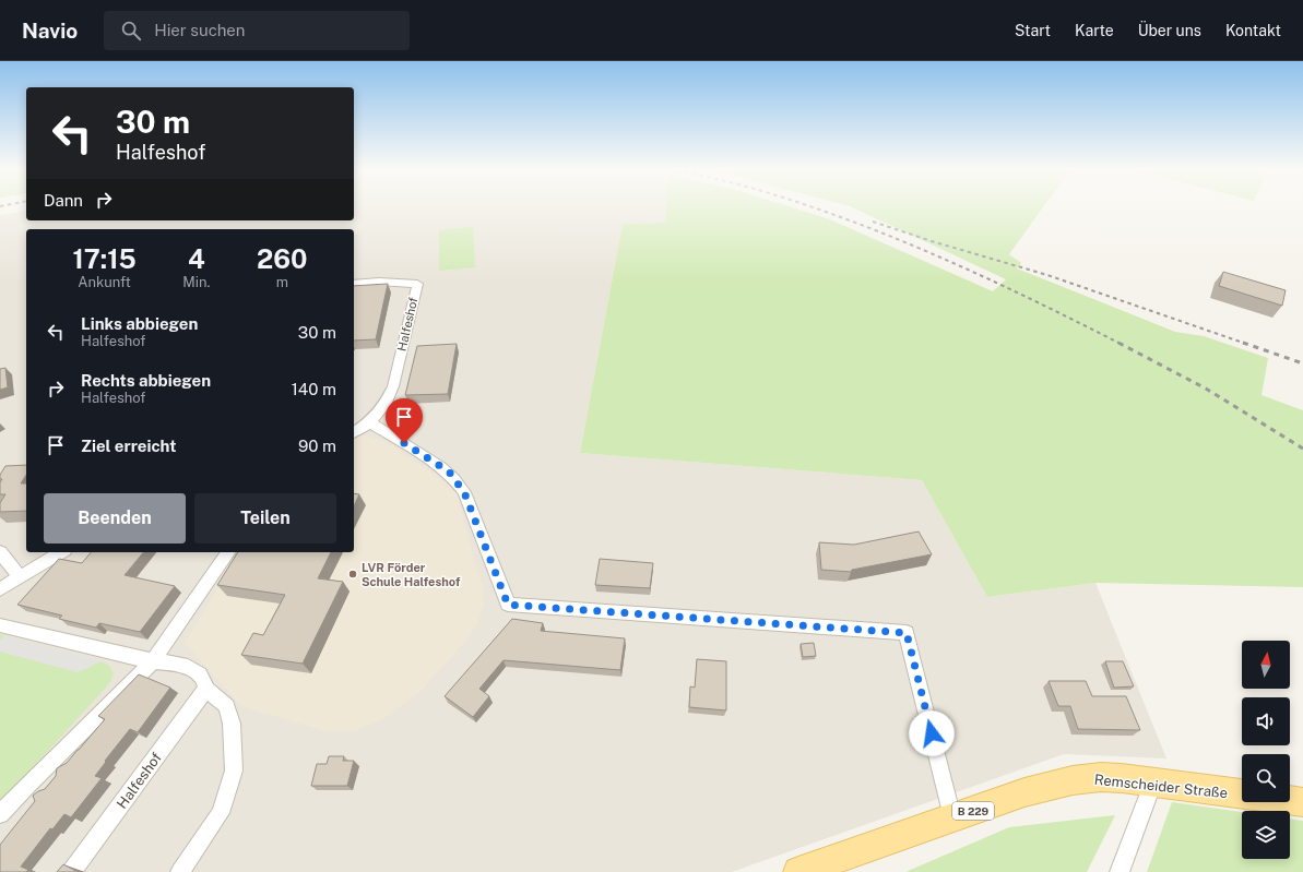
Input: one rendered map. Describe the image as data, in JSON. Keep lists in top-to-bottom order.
{
  "streets": {
    "main road": ["Remscheider Straße", "B 229"],
    "street": ["Halfeshof"]
  },
  "places": ["LVR Förder Schule Halfeshof"],
  "north": "top",
  "page": {
    "header": "Navio",
    "search": "Hier suchen",
    "nav": [
      "Start",
      "Karte",
      "Über uns",
      "Kontakt"
    ],
    "turn": ["30 m", "Halfeshof"],
    "then": "Dann",
    "eta": [
      "17:15",
      "Ankunft",
      "4",
      "Min.",
      "260",
      "m"
    ],
    "list": [
      {
        "name": "Links abbiegen",
        "note": "Halfeshof",
        "value": "30 m"
      },
      {
        "name": "Rechts abbiegen",
        "note": "Halfeshof",
        "value": "140 m"
      },
      {
        "name": "Ziel erreicht",
        "value": "90 m"
      }
    ],
    "buttons": ["Beenden", "Teilen"]
  }
}
